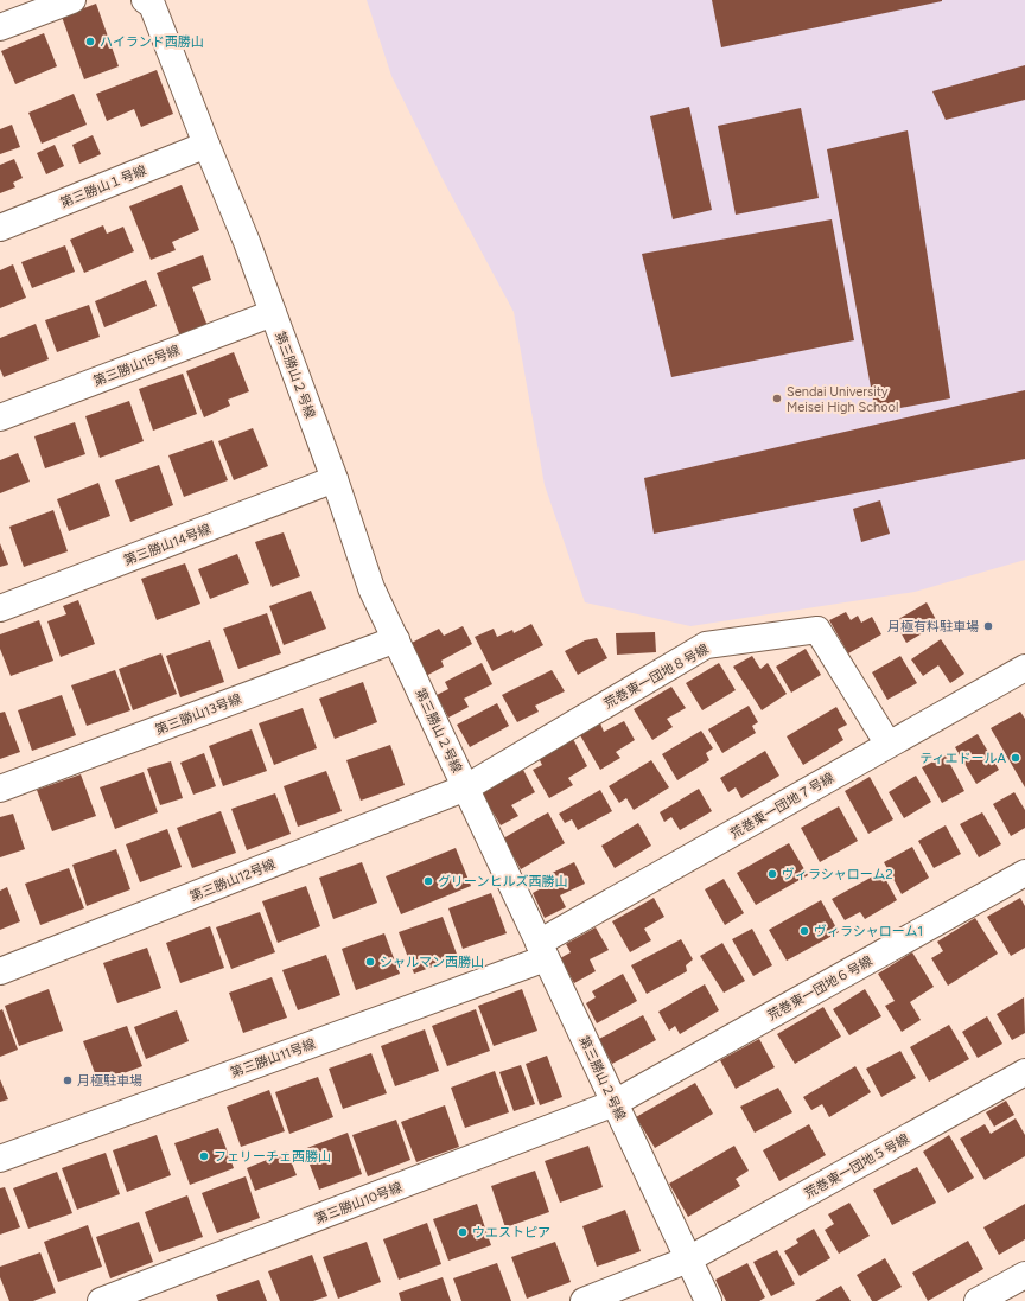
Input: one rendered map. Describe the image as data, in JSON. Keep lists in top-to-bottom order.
{
  "streets": {
    "street": [
      "第三勝山１号線",
      "第三勝山15号線",
      "第三勝山２号線",
      "第三勝山14号線",
      "荒巻東一団地８号線",
      "第三勝山13号線",
      "荒巻東一団地７号線",
      "第三勝山12号線",
      "荒巻東一団地６号線",
      "第三勝山11号線",
      "荒巻東一団地５号線",
      "第三勝山10号線"
    ]
  },
  "crossings": [
    ["第三勝山１号線", "第三勝山２号線"],
    ["第三勝山15号線", "第三勝山２号線"],
    ["第三勝山２号線", "第三勝山14号線"],
    ["第三勝山２号線", "荒巻東一団地８号線"],
    ["第三勝山２号線", "第三勝山13号線"],
    ["第三勝山２号線", "荒巻東一団地７号線"],
    ["第三勝山２号線", "第三勝山12号線"],
    ["第三勝山２号線", "荒巻東一団地６号線"],
    ["第三勝山２号線", "第三勝山11号線"],
    ["第三勝山２号線", "荒巻東一団地５号線"],
    ["第三勝山２号線", "第三勝山10号線"],
    ["荒巻東一団地８号線", "荒巻東一団地７号線"],
    ["荒巻東一団地８号線", "第三勝山12号線"],
    ["荒巻東一団地７号線", "第三勝山11号線"],
    ["荒巻東一団地６号線", "第三勝山10号線"]
  ],
  "places": [
    "ハイランド西勝山",
    "Sendai University Meisei High School",
    "月極有料駐車場",
    "ティエドールA",
    "ヴィラシャローム2",
    "グリーンヒルズ西勝山",
    "ヴィラシャローム1",
    "シャルマン西勝山",
    "月極駐車場",
    "フェリーチェ西勝山",
    "ウエストピア"
  ]
}
